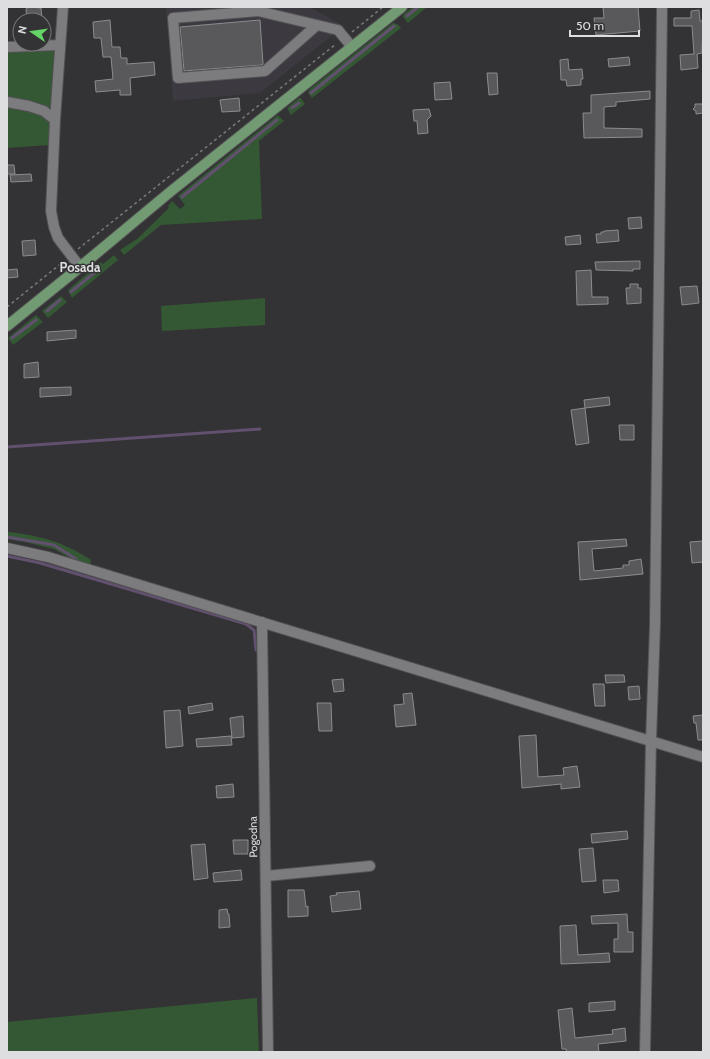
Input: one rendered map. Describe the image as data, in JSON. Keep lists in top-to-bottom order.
{
  "streets": {
    "street": ["Pogodna"]
  },
  "districts": ["Posada"],
  "scale_bar": "50 m",
  "north": "left"
}
